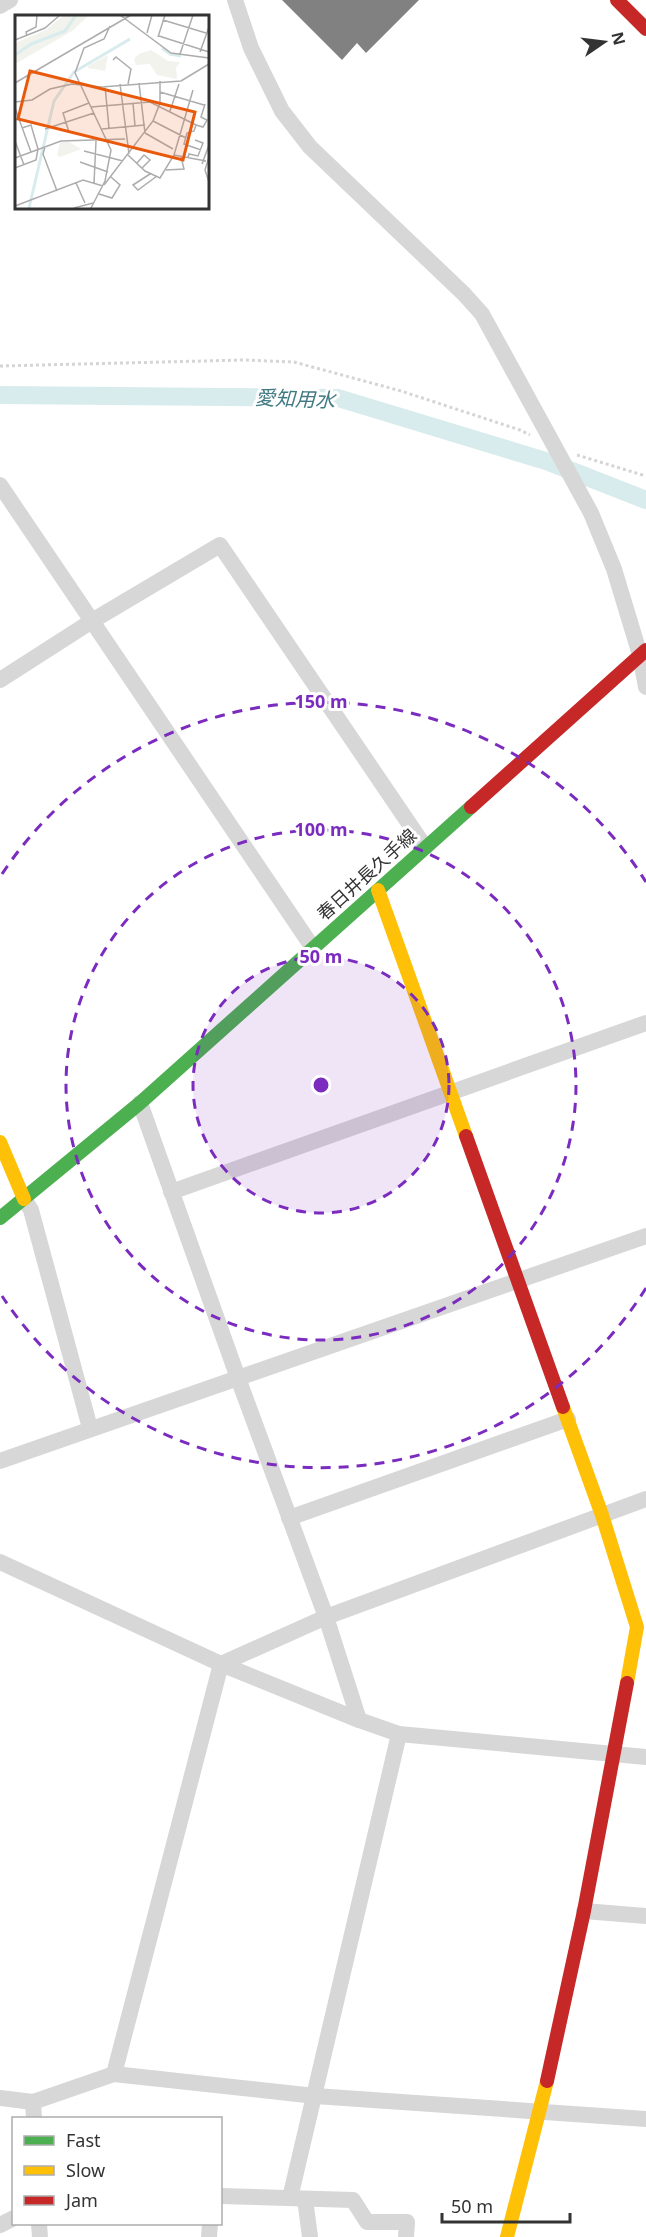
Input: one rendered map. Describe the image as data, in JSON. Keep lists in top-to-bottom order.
{
  "streets": {
    "main road": ["春日井長久手線"]
  },
  "water": ["愛知用水"],
  "legend": ["Fast", "Slow", "Jam"],
  "scale_bar": "50 m",
  "north": "right",
  "rings": ["150 m", "100 m", "50 m"]
}
